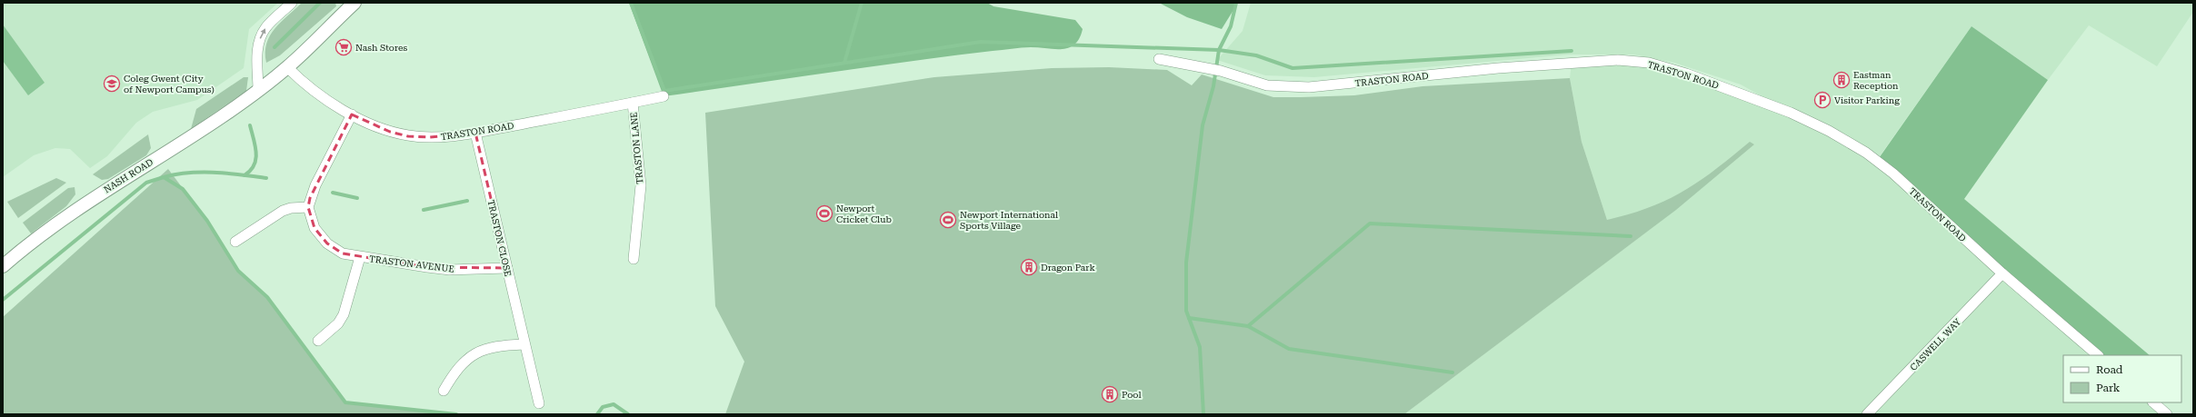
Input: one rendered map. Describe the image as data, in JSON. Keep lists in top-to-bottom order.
{
  "streets": {
    "street": [
      "TRASTON ROAD",
      "TRASTON LANE",
      "NASH ROAD",
      "TRASTON CLOSE",
      "TRASTON AVENUE",
      "CASWELL WAY"
    ]
  },
  "crossings": [
    ["TRASTON ROAD", "TRASTON LANE"],
    ["TRASTON ROAD", "NASH ROAD"],
    ["TRASTON ROAD", "TRASTON CLOSE"],
    ["TRASTON ROAD", "CASWELL WAY"],
    ["TRASTON CLOSE", "TRASTON AVENUE"]
  ],
  "places": {
    "supermarket": ["Nash Stores"],
    "building": ["Eastman Reception", "Dragon Park", "Pool"],
    "school or university": ["Coleg Gwent (City of Newport Campus)"],
    "parking": ["Visitor Parking"],
    "sports": ["Newport Cricket Club", "Newport International Sports Village"]
  },
  "legend": ["Road", "Park"]
}
